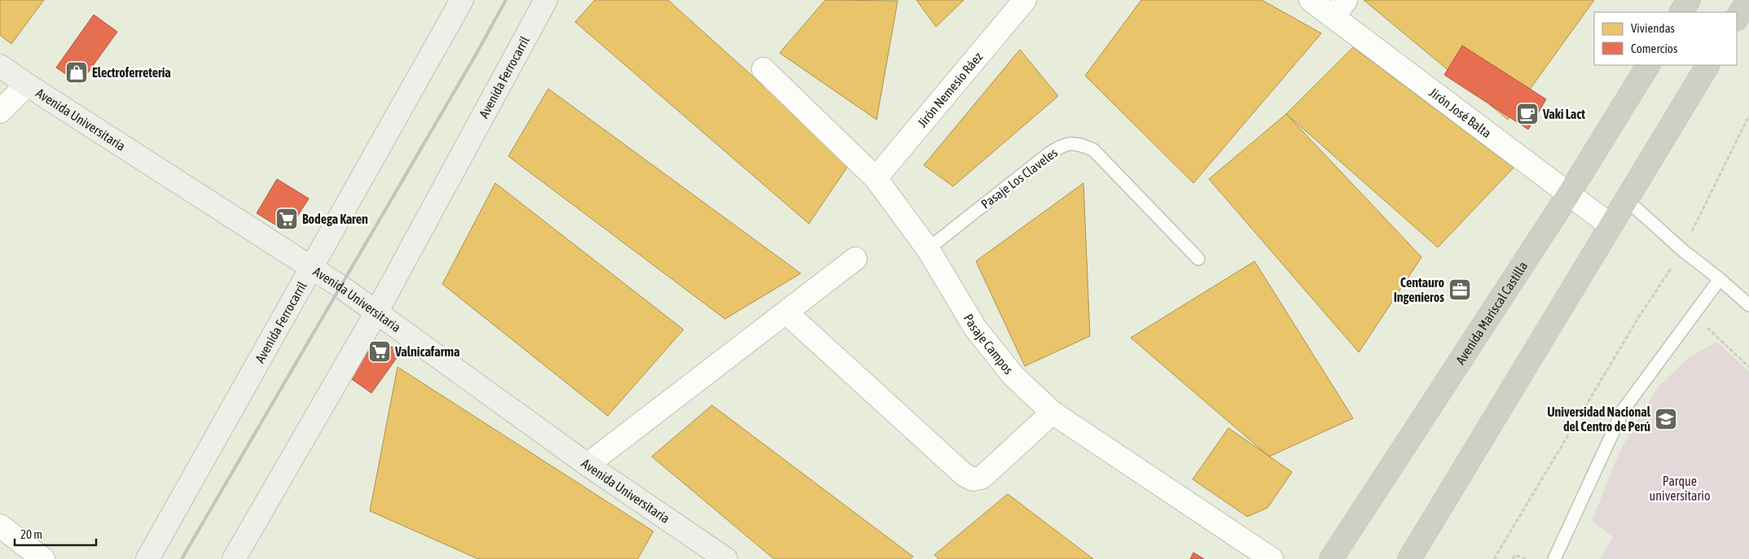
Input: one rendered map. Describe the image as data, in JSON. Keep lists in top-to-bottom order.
{
  "streets": {
    "highway": ["Avenida Mariscal Castilla"],
    "street": [
      "Avenida Ferrocarril",
      "Jirón Nemesio Ráez",
      "Jirón José Balta",
      "Avenida Universitaria",
      "Pasaje Campos"
    ],
    "lane": ["Pasaje Los Claveles"]
  },
  "crossings": [
    ["Avenida Ferrocarril", "Avenida Universitaria"],
    ["Jirón Nemesio Ráez", "Pasaje Campos"],
    ["Jirón José Balta", "Avenida Mariscal Castilla"],
    ["Pasaje Los Claveles", "Pasaje Campos"]
  ],
  "parks": ["Parque universitario"],
  "places": {
    "shop": ["Electroferreteria"],
    "cafe": ["Vaki Lact"],
    "supermarket": ["Bodega Karen", "Valnicafarma"],
    "office": ["Centauro Ingenieros"],
    "school or university": ["Universidad Nacional del Centro de Perú"]
  },
  "legend": ["Viviendas", "Comercios"],
  "scale_bar": "20 m"
}
